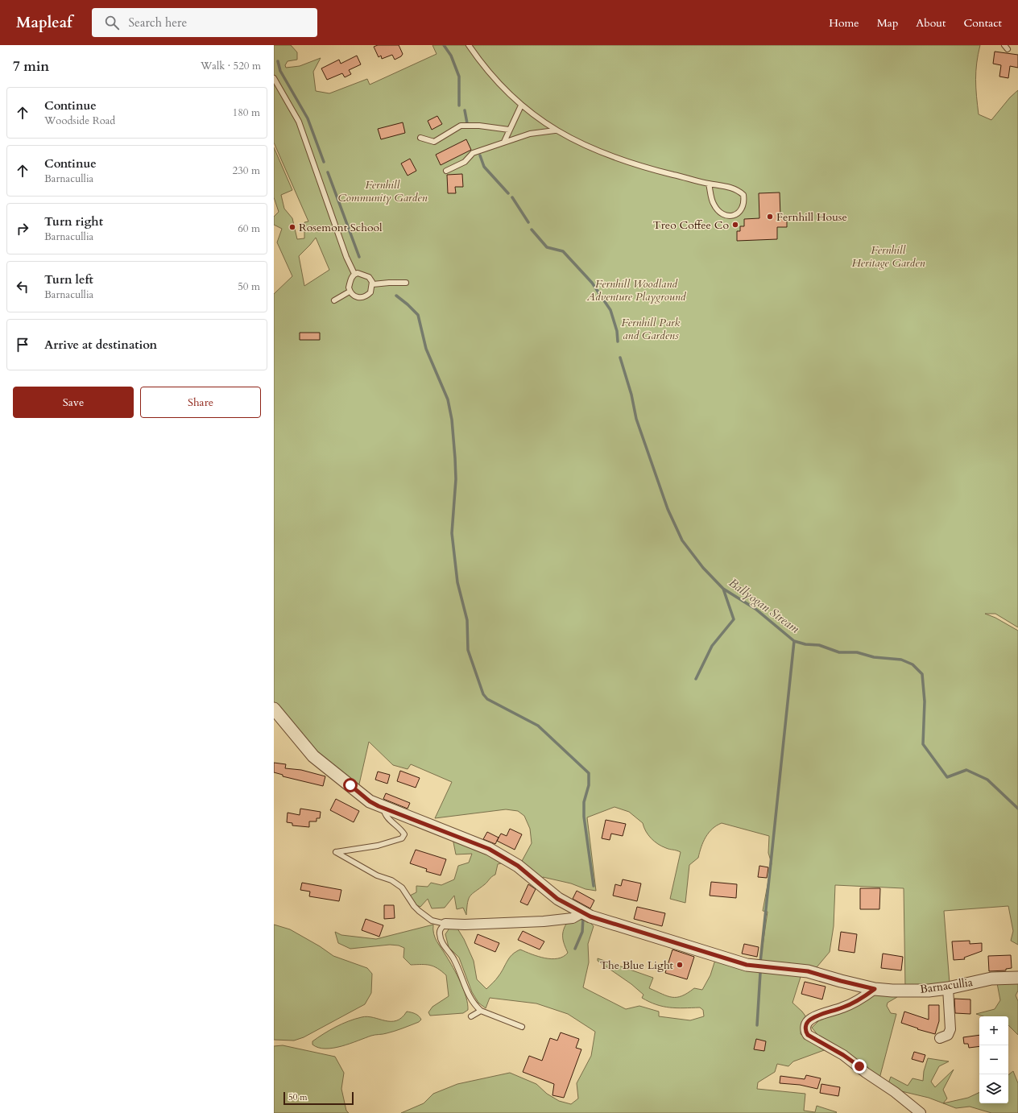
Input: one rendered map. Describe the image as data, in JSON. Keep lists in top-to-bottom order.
{
  "streets": {
    "street": ["Barnacullia"]
  },
  "water": ["Ballyogan Stream"],
  "parks": [
    "Fernhill Community Garden",
    "Fernhill Heritage Garden",
    "Fernhill Woodland Adventure Playground",
    "Fernhill Park and Gardens"
  ],
  "places": [
    "Fernhill House",
    "Treo Coffee Co",
    "Rosemont School",
    "The Blue Light"
  ],
  "scale_bar": "50 m",
  "page": {
    "header": "Mapleaf",
    "search": "Search here",
    "nav": [
      "Home",
      "Map",
      "About",
      "Contact"
    ],
    "heading": ["7 min", "Walk · 520 m"],
    "list": [
      ["Continue", "Woodside Road", "180 m"],
      ["Continue", "Barnacullia", "230 m"],
      ["Turn right", "Barnacullia", "60 m"],
      ["Turn left", "Barnacullia", "50 m"],
      "Arrive at destination"
    ],
    "buttons": ["Save", "Share"],
    "map_buttons": ["+", "−"],
    "scale": "50 m"
  }
}
